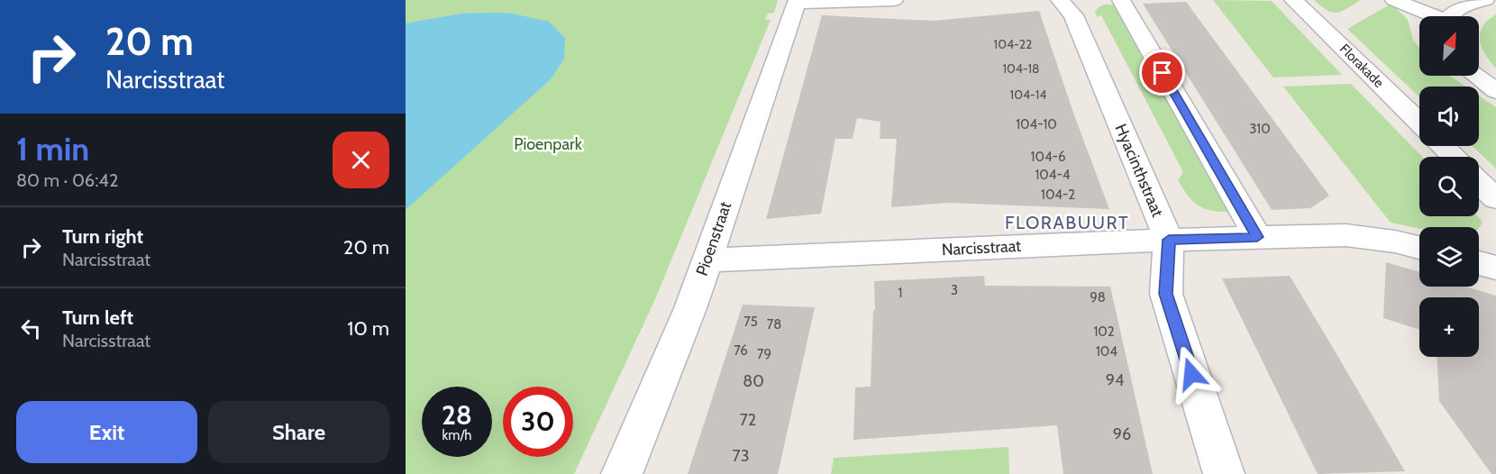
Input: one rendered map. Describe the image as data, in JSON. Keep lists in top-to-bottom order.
{
  "streets": {
    "street": [
      "Florakade",
      "Hyacinthstraat",
      "Pioenstraat",
      "Narcisstraat"
    ]
  },
  "crossings": [
    ["Hyacinthstraat", "Narcisstraat"],
    ["Pioenstraat", "Narcisstraat"]
  ],
  "districts": ["FLORABUURT"],
  "parks": ["Pioenpark"],
  "house_numbers": [
    "104-22",
    "104-18",
    "104-14",
    "104-10",
    "310",
    "104-6",
    "104-4",
    "104-2",
    "3",
    "1",
    "98",
    "75",
    "78",
    "102",
    "76",
    "104",
    "79",
    "94",
    "80",
    "72",
    "96",
    "73"
  ],
  "north": "top right",
  "page": {
    "turn": ["20 m", "Narcisstraat"],
    "map_buttons": "+",
    "heading": ["1 min", "80 m · 06:42"],
    "list": [
      {
        "name": "Turn right",
        "note": "Narcisstraat",
        "value": "20 m"
      },
      {
        "name": "Turn left",
        "note": "Narcisstraat",
        "value": "10 m"
      }
    ],
    "speed": "28 km/h",
    "limit": "30",
    "buttons": ["Exit", "Share"]
  }
}
